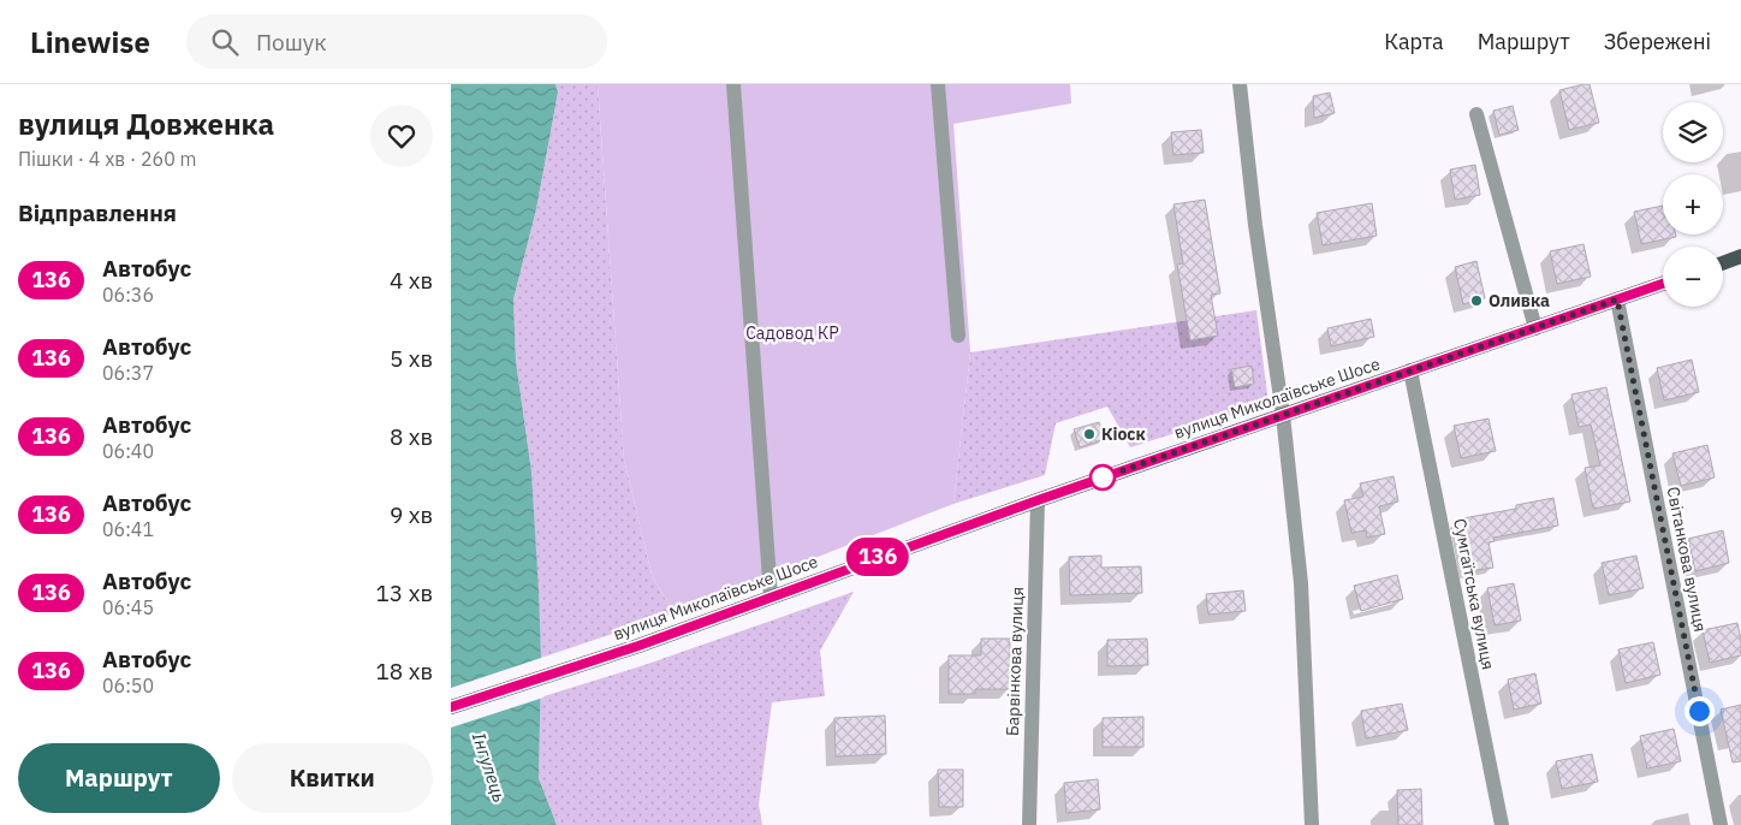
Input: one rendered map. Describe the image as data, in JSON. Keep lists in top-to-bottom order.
{
  "streets": {
    "main road": ["вулиця Миколаївське Шосе"],
    "street": ["Світанкова вулиця", "Сумгаїтська вулиця", "Барвінкова вулиця"]
  },
  "crossings": [
    ["вулиця Миколаївське Шосе", "Світанкова вулиця"],
    ["вулиця Миколаївське Шосе", "Сумгаїтська вулиця"],
    ["вулиця Миколаївське Шосе", "Барвінкова вулиця"]
  ],
  "water": ["Інгулець"],
  "parks": ["Садовод КР"],
  "places": ["Оливка", "Кіоск"],
  "lines": ["bus line 136"],
  "page": {
    "header": "Linewise",
    "search": "Пошук",
    "nav": ["Карта", "Маршрут", "Збережені"],
    "heading": [
      ["вулиця Довженка", "Пішки · 4 хв · 260 m"],
      "Відправлення"
    ],
    "on_map": "136",
    "map_buttons": ["+", "−"],
    "list": [
      {
        "mark": "136",
        "name": "Автобус",
        "note": "06:36",
        "value": "4 хв"
      },
      {
        "mark": "136",
        "name": "Автобус",
        "note": "06:37",
        "value": "5 хв"
      },
      {
        "mark": "136",
        "name": "Автобус",
        "note": "06:40",
        "value": "8 хв"
      },
      {
        "mark": "136",
        "name": "Автобус",
        "note": "06:41",
        "value": "9 хв"
      },
      {
        "mark": "136",
        "name": "Автобус",
        "note": "06:45",
        "value": "13 хв"
      },
      {
        "mark": "136",
        "name": "Автобус",
        "note": "06:50",
        "value": "18 хв"
      }
    ],
    "buttons": ["Маршрут", "Квитки"]
  }
}
